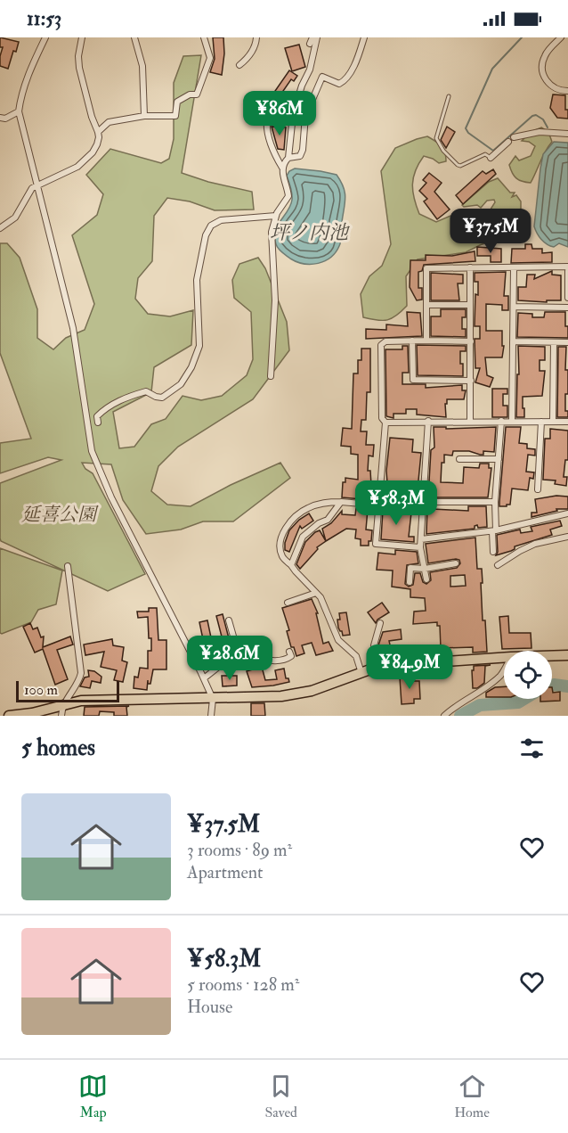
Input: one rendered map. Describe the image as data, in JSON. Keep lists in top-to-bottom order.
{
  "water": ["坪ノ内池"],
  "parks": ["延喜公園"],
  "scale_bar": "100 m",
  "page": {
    "status": "11:53",
    "price": [
      "¥86M",
      "¥37.5M",
      "¥58.3M",
      "¥28.6M",
      "¥84.9M"
    ],
    "scale": "100 m",
    "heading": "5 homes",
    "list": [
      {
        "name": "¥37.5M",
        "note": "3 rooms · 89 m² · Apartment"
      },
      {
        "name": "¥58.3M",
        "note": "5 rooms · 128 m² · House"
      }
    ],
    "tabs": ["Map", "Saved", "Home"]
  }
}
